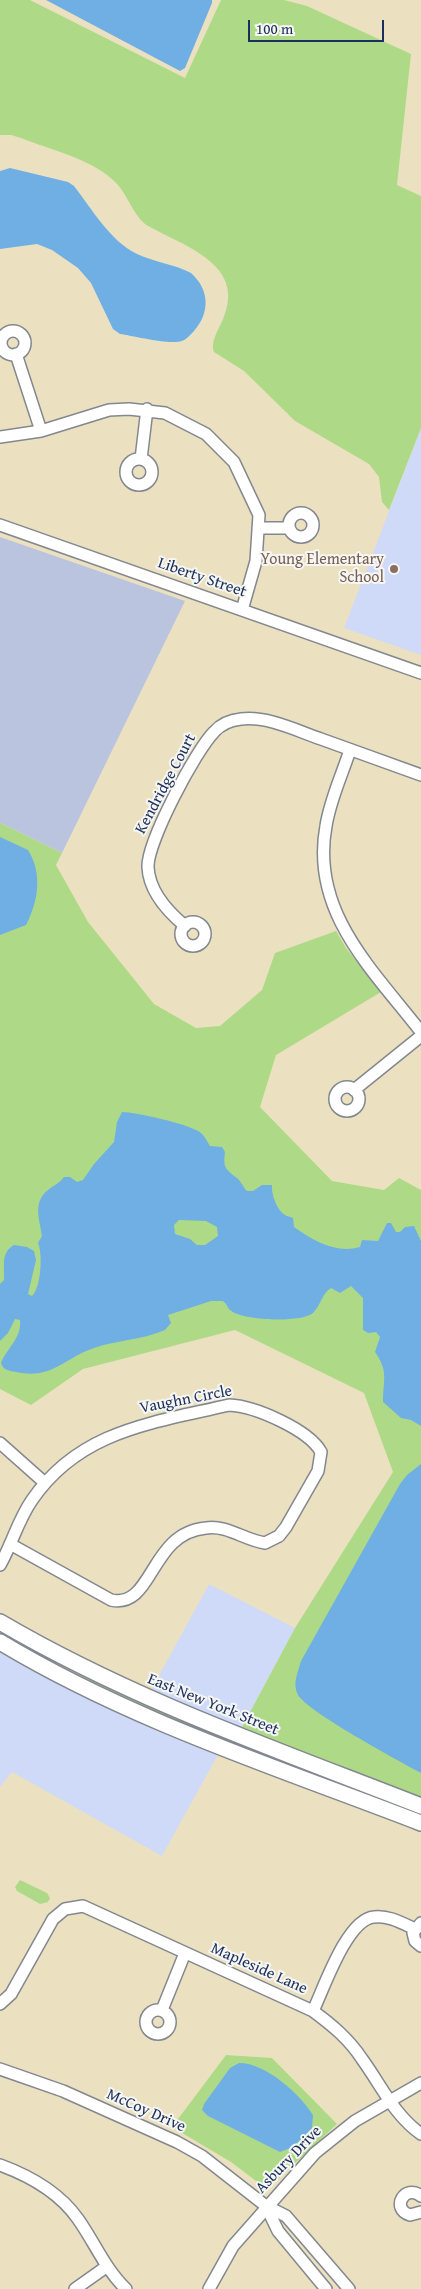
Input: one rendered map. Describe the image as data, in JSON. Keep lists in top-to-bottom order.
{
  "streets": {
    "main road": ["East New York Street"],
    "street": [
      "Liberty Street",
      "Kendridge Court",
      "Vaughn Circle",
      "Mapleside Lane",
      "McCoy Drive",
      "Asbury Drive"
    ]
  },
  "crossings": [
    ["Mapleside Lane", "Asbury Drive"],
    ["McCoy Drive", "Asbury Drive"]
  ],
  "places": ["Young Elementary School"],
  "scale_bar": "100 m"
}
